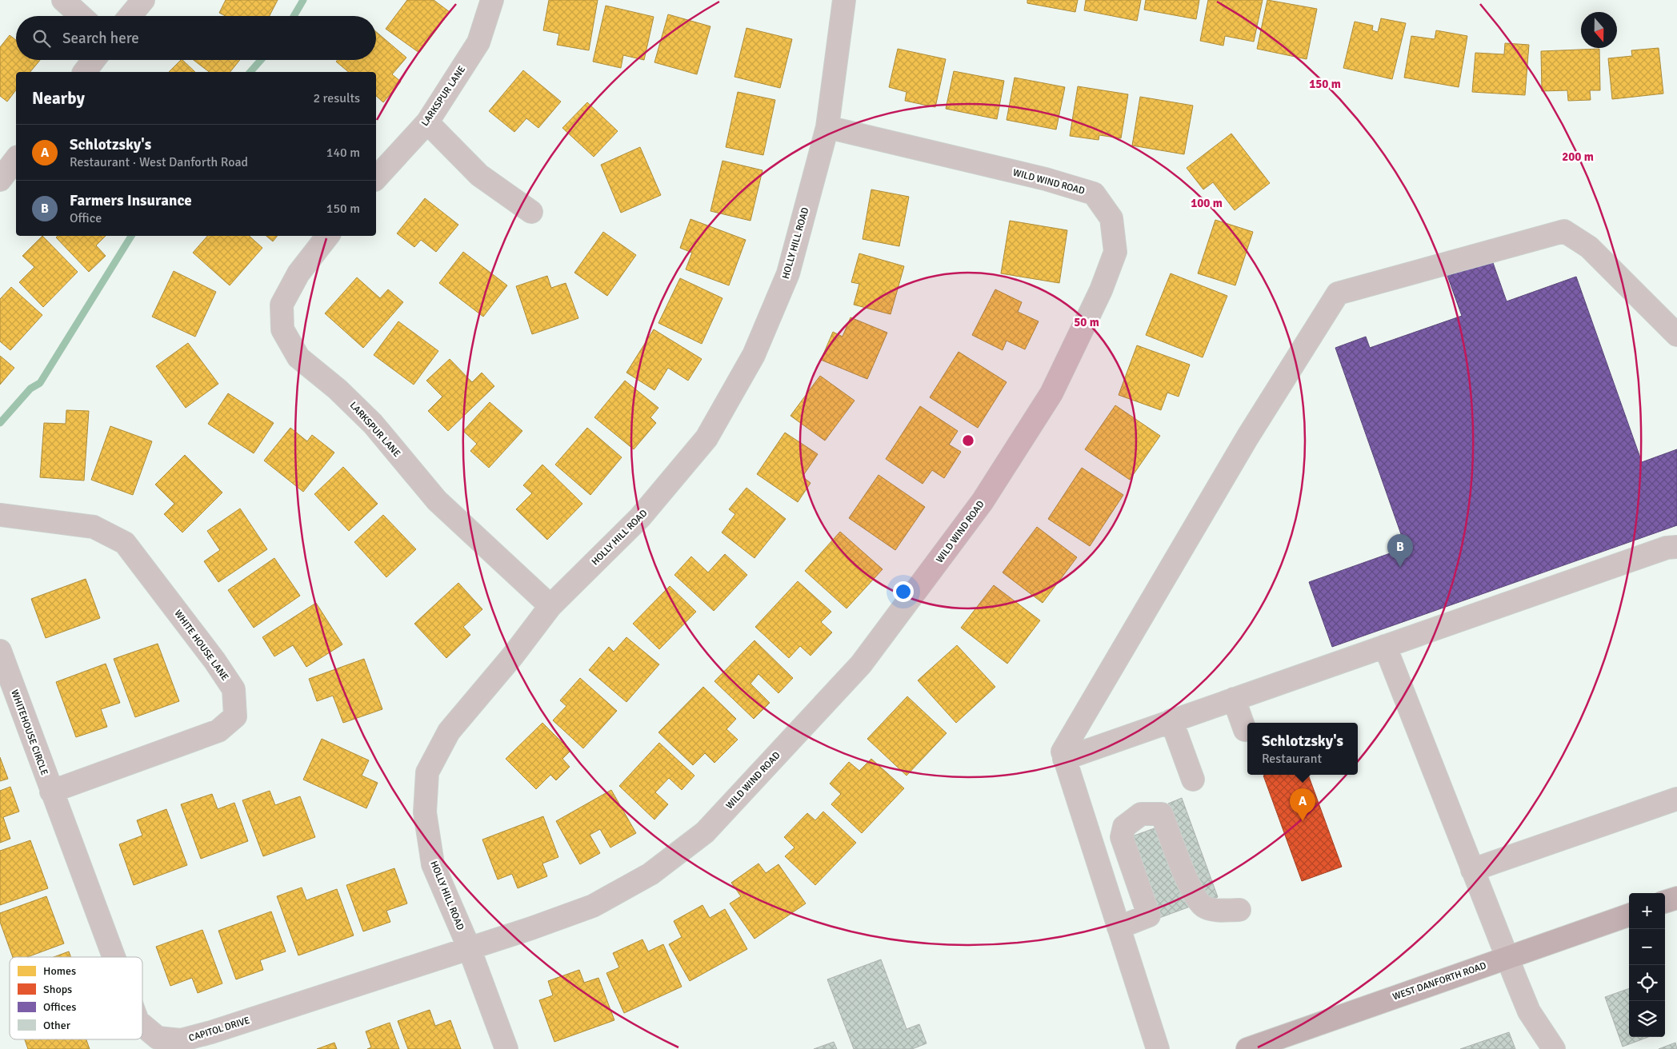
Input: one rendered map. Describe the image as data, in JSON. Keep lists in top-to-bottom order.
{
  "streets": {
    "main road": ["WEST DANFORTH ROAD"],
    "street": [
      "LARKSPUR LANE",
      "WILD WIND ROAD",
      "HOLLY HILL ROAD",
      "WHITE HOUSE LANE",
      "WHITEHOUSE CIRCLE",
      "CAPITOL DRIVE"
    ]
  },
  "crossings": [
    ["LARKSPUR LANE", "HOLLY HILL ROAD"],
    ["WILD WIND ROAD", "HOLLY HILL ROAD"],
    ["WILD WIND ROAD", "CAPITOL DRIVE"],
    ["HOLLY HILL ROAD", "CAPITOL DRIVE"],
    ["WHITE HOUSE LANE", "WHITEHOUSE CIRCLE"],
    ["WHITE HOUSE LANE", "CAPITOL DRIVE"],
    ["WHITEHOUSE CIRCLE", "CAPITOL DRIVE"]
  ],
  "legend": [
    "Homes",
    "Shops",
    "Offices",
    "Other"
  ],
  "north": "bottom",
  "page": {
    "search": "Search here",
    "heading": ["Nearby", "2 results"],
    "list": [
      {
        "mark": "A",
        "name": "Schlotzsky's",
        "note": "Restaurant · West Danforth Road",
        "value": "140 m"
      },
      {
        "mark": "B",
        "name": "Farmers Insurance",
        "note": "Office",
        "value": "150 m"
      }
    ],
    "pins": ["B", "A"],
    "popup": ["Schlotzsky's", "Restaurant"],
    "map_buttons": ["+", "−"]
  },
  "rings": [
    "150 m",
    "200 m",
    "100 m",
    "50 m"
  ]
}
